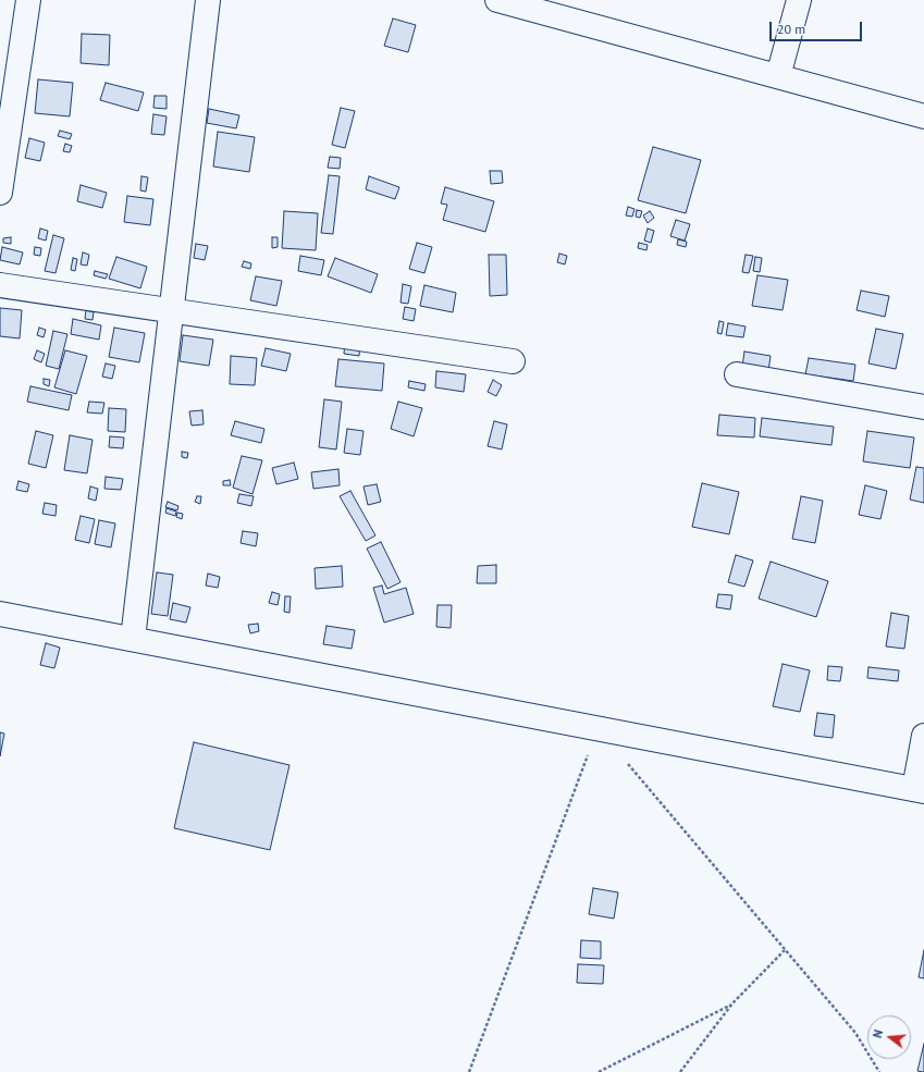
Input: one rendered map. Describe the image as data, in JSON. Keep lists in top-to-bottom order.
{
  "scale_bar": "20 m",
  "north": "left"
}
